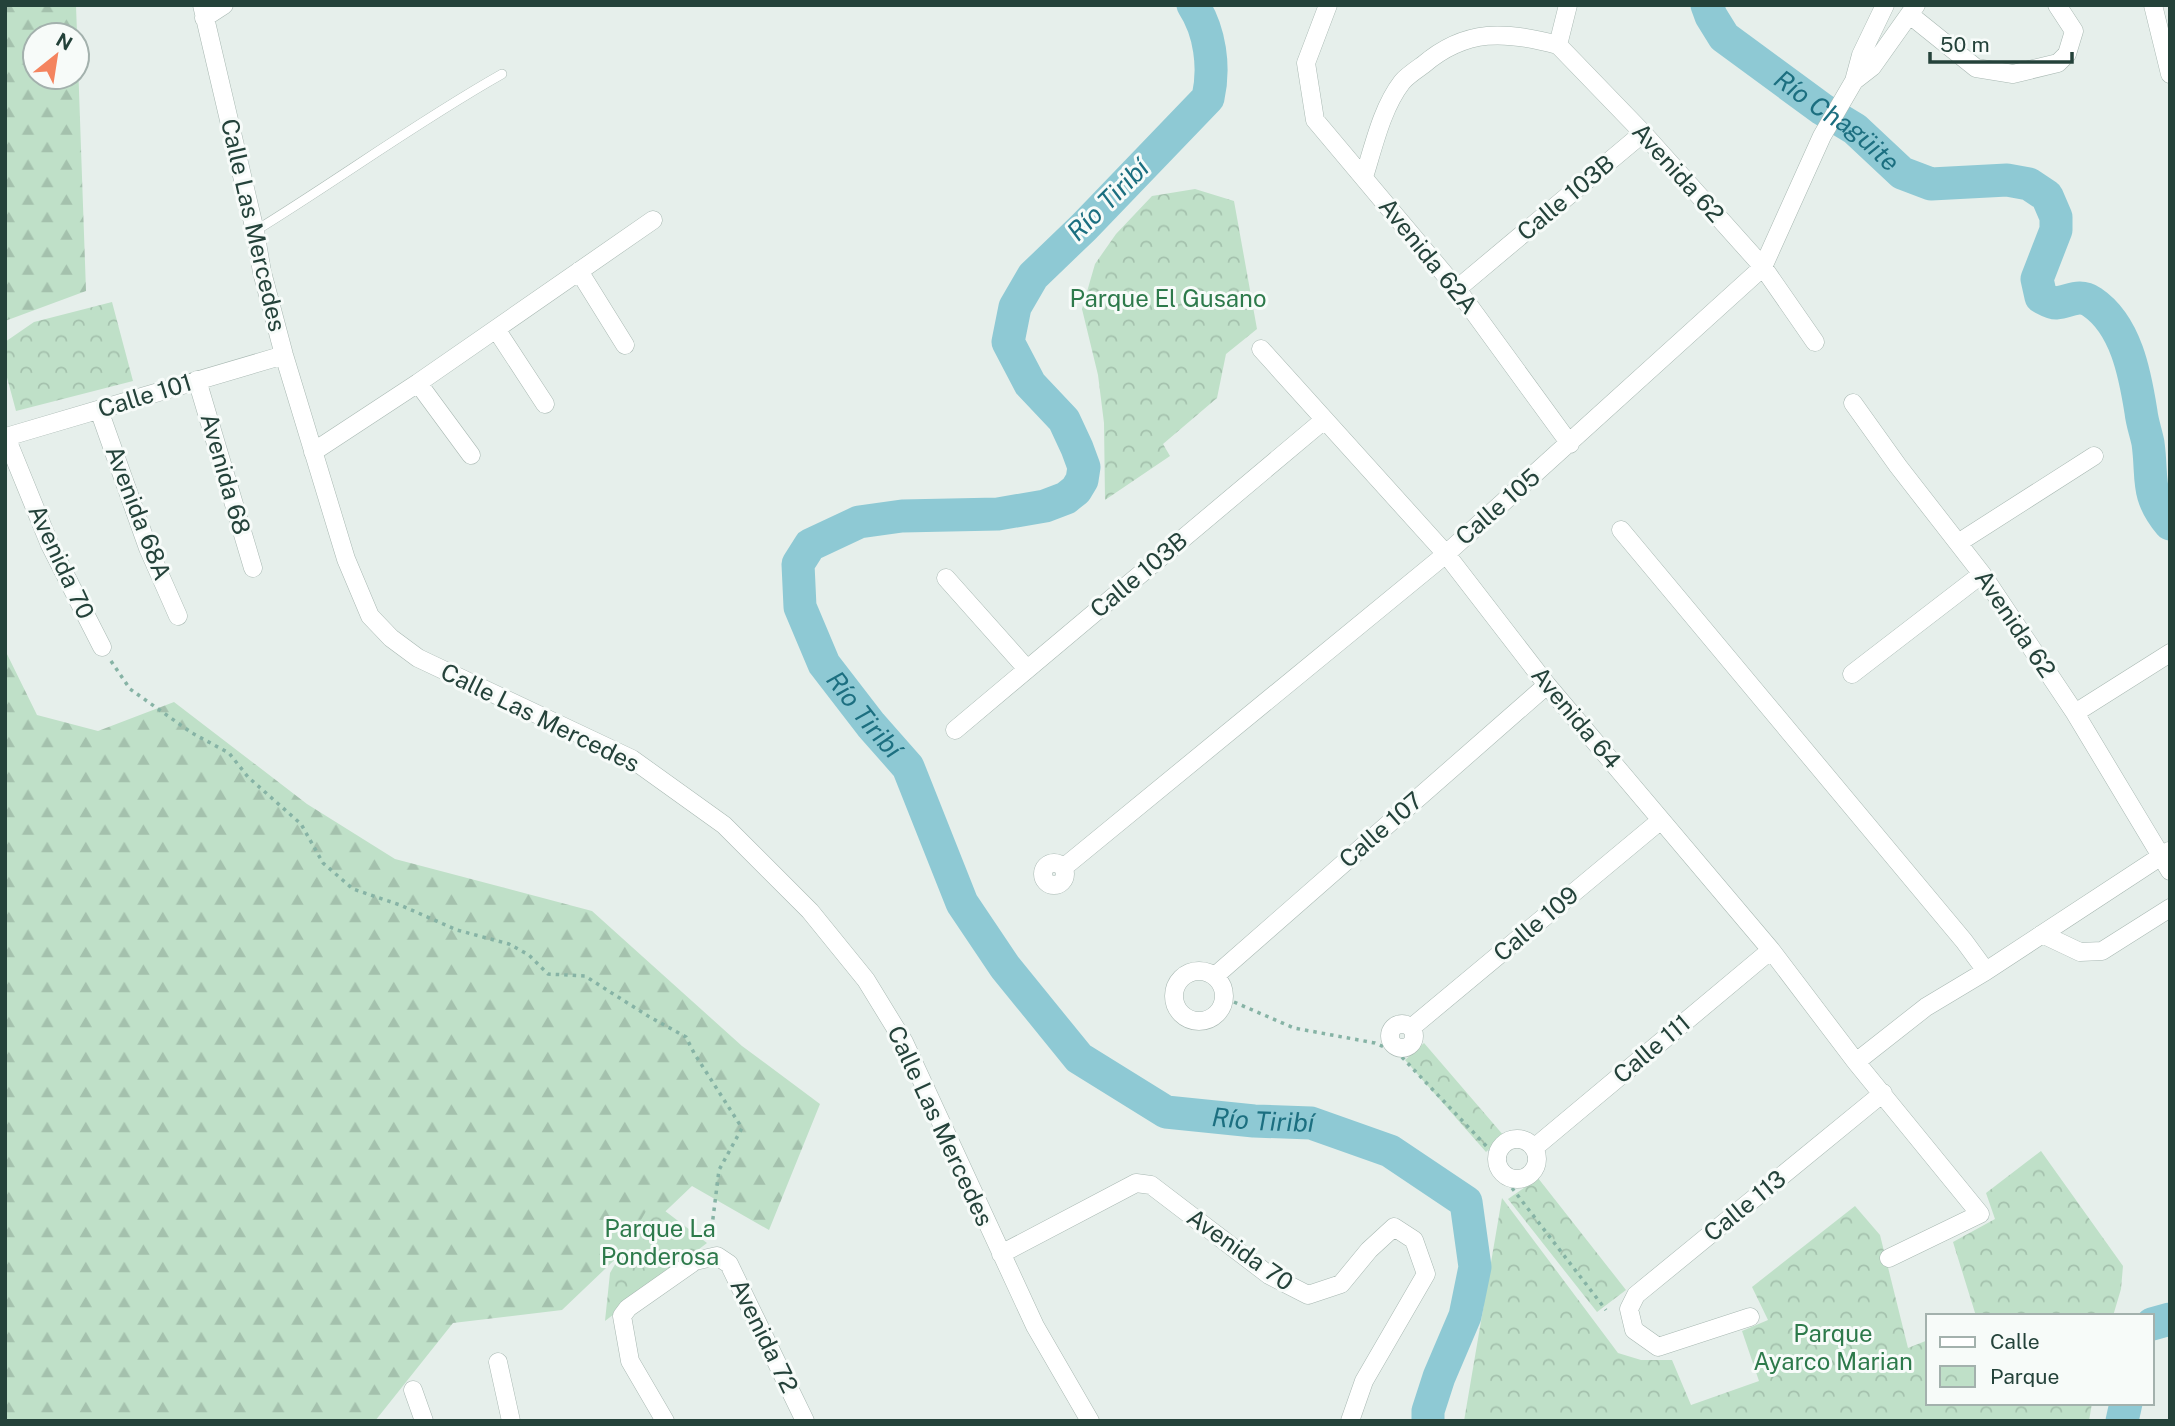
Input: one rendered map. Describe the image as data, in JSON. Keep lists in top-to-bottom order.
{
  "streets": {
    "street": [
      "Avenida 62",
      "Calle 103B",
      "Calle Las Mercedes",
      "Avenida 62A",
      "Calle 101",
      "Avenida 68",
      "Calle 105",
      "Avenida 68A",
      "Avenida 70",
      "Avenida 64",
      "Calle 107",
      "Calle 109",
      "Calle 111",
      "Calle 113",
      "Avenida 72"
    ]
  },
  "crossings": [
    ["Avenida 62", "Calle 103B"],
    ["Avenida 62", "Calle 105"],
    ["Calle 103B", "Avenida 62A"],
    ["Calle 103B", "Avenida 64"],
    ["Calle Las Mercedes", "Calle 101"],
    ["Calle Las Mercedes", "Avenida 70"],
    ["Avenida 62A", "Calle 105"],
    ["Calle 101", "Avenida 68"],
    ["Calle 101", "Avenida 68A"],
    ["Calle 101", "Avenida 70"],
    ["Calle 105", "Avenida 64"],
    ["Avenida 64", "Calle 107"],
    ["Avenida 64", "Calle 109"],
    ["Avenida 64", "Calle 111"],
    ["Avenida 64", "Calle 113"]
  ],
  "water": ["Río Chagüite", "Río Tiribí"],
  "parks": ["Parque El Gusano", "Parque La Ponderosa", "Parque Ayarco Marian"],
  "legend": ["Calle", "Parque"],
  "scale_bar": "50 m",
  "north": "top right"
}
